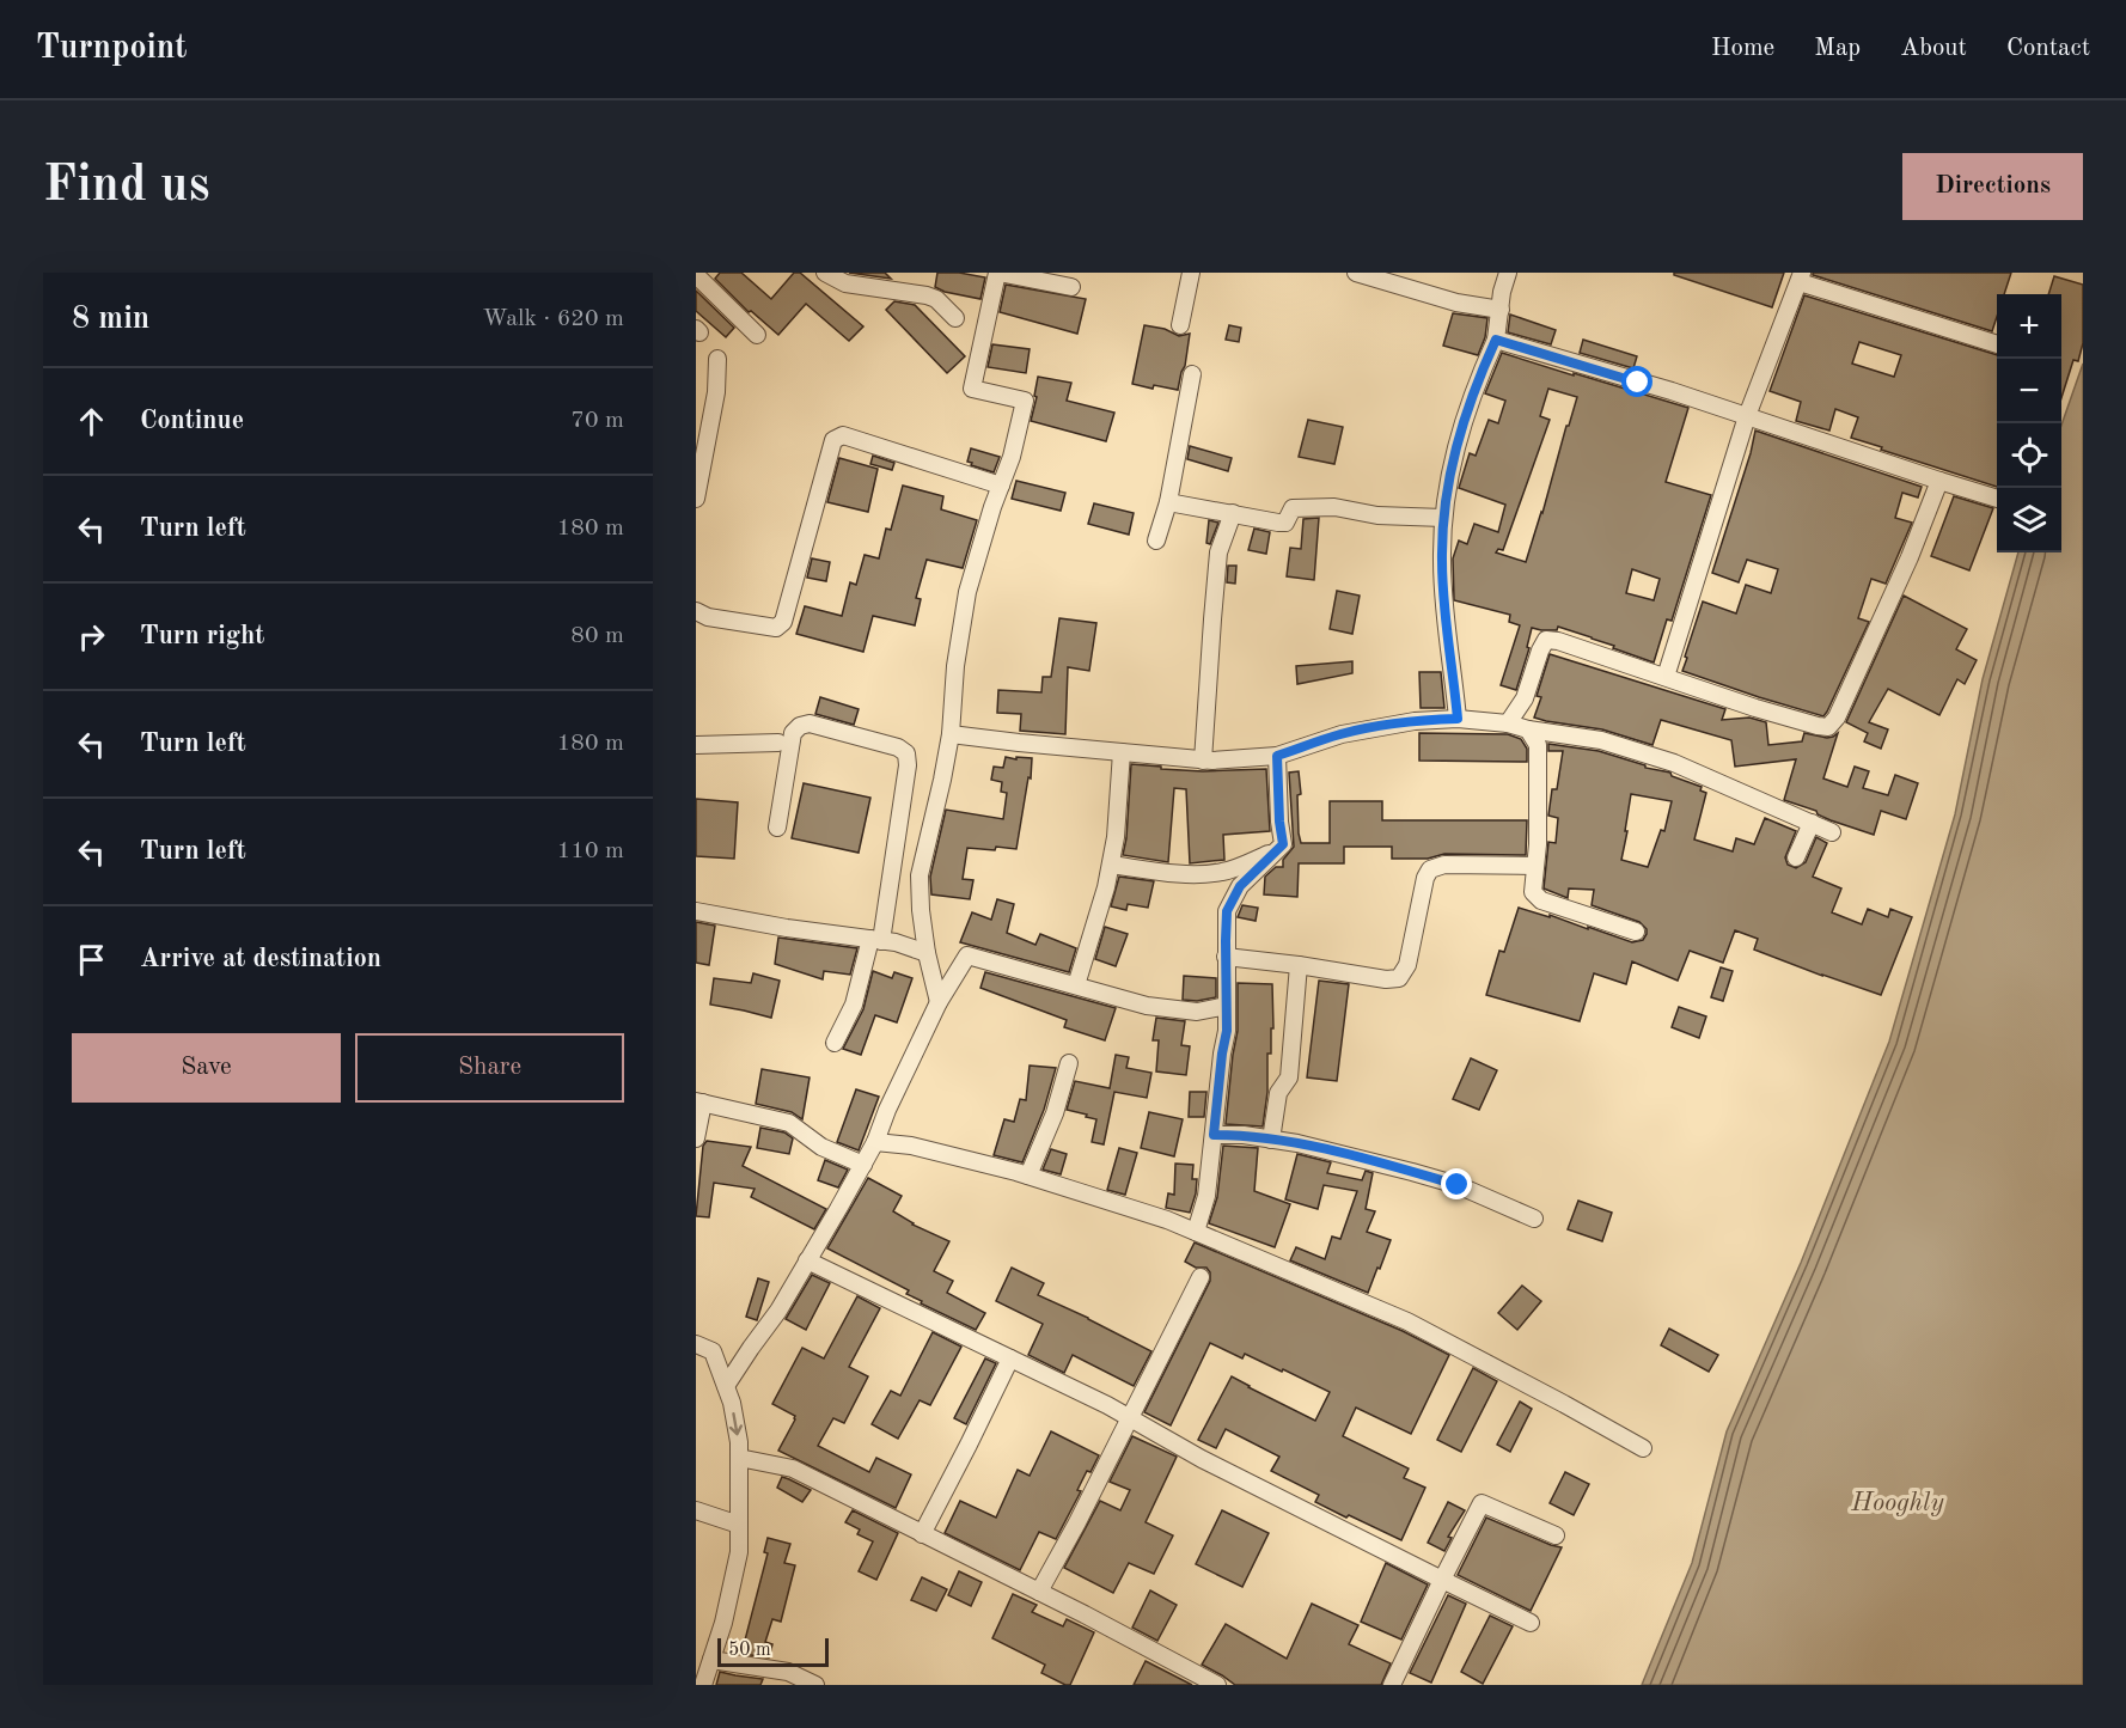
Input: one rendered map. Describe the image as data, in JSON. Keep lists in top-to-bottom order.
{
  "water": ["Hooghly"],
  "scale_bar": "50 m",
  "page": {
    "header": "Turnpoint",
    "nav": [
      "Home",
      "Map",
      "About",
      "Contact"
    ],
    "buttons": [
      "Directions",
      ["Save", "Share"]
    ],
    "title": "Find us",
    "heading": ["8 min", "Walk · 620 m"],
    "map_buttons": ["+", "−"],
    "list": [
      ["Continue", "70 m"],
      ["Turn left", "180 m"],
      ["Turn right", "80 m"],
      ["Turn left", "180 m"],
      ["Turn left", "110 m"],
      "Arrive at destination"
    ],
    "scale": "50 m"
  }
}
